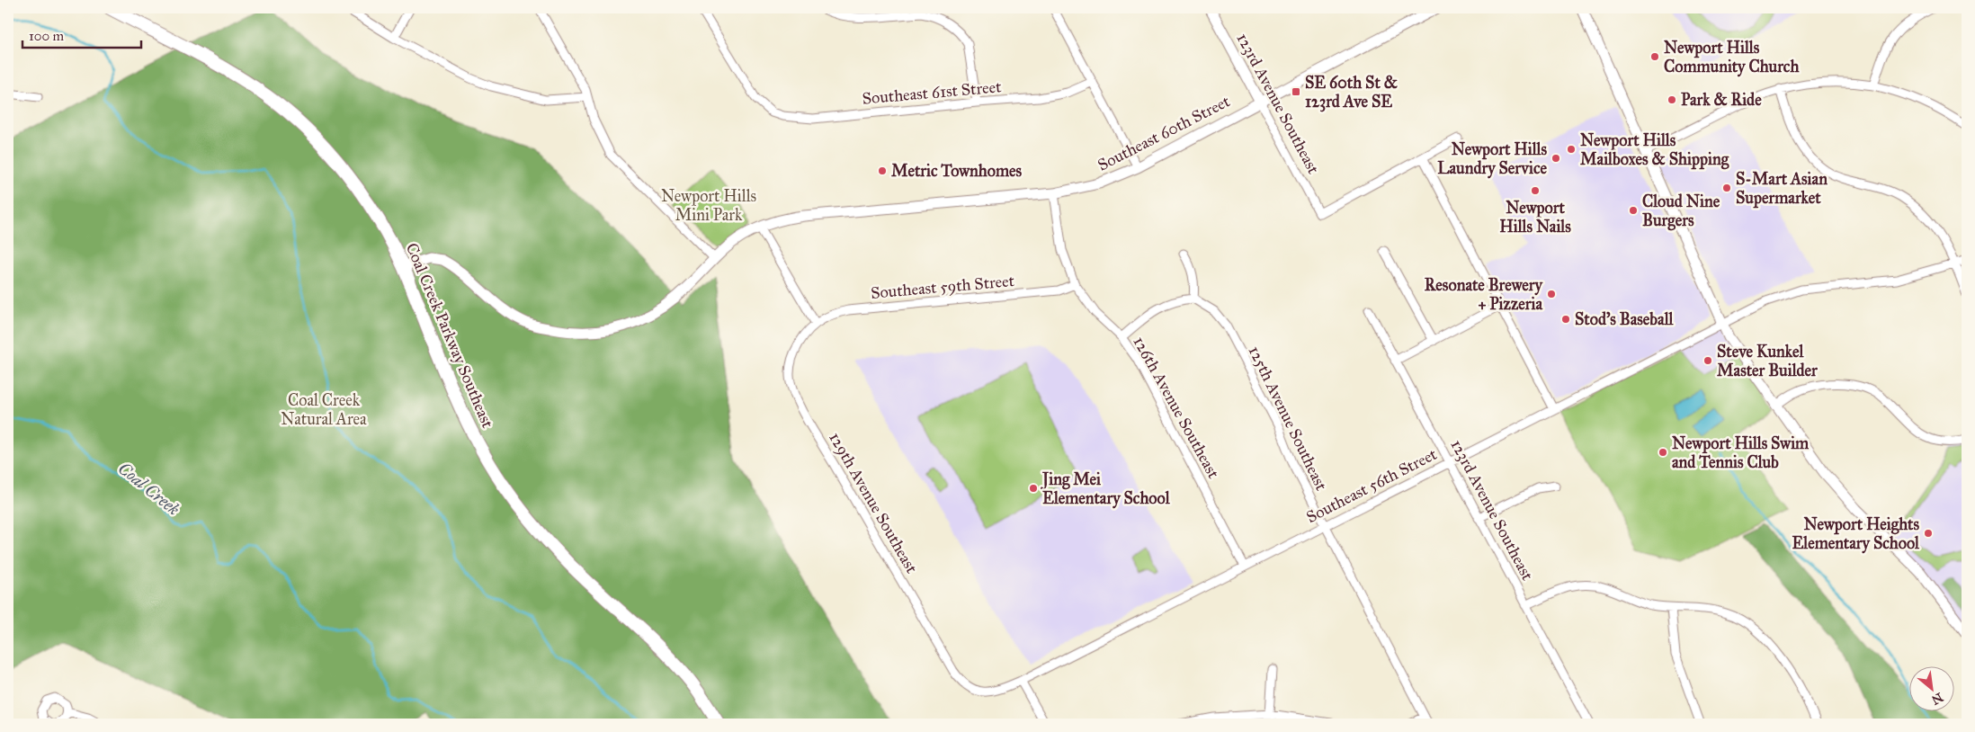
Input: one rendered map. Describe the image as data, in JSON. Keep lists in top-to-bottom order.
{
  "streets": {
    "main road": ["Coal Creek Parkway Southeast"],
    "street": [
      "Southeast 61st Street",
      "123rd Avenue Southeast",
      "Southeast 60th Street",
      "Southeast 59th Street",
      "126th Avenue Southeast",
      "125th Avenue Southeast",
      "Southeast 56th Street",
      "129th Avenue Southeast"
    ]
  },
  "crossings": [
    ["123rd Avenue Southeast", "Southeast 60th Street"],
    ["123rd Avenue Southeast", "Southeast 56th Street"],
    ["Southeast 60th Street", "Coal Creek Parkway Southeast"],
    ["Southeast 60th Street", "126th Avenue Southeast"],
    ["Southeast 59th Street", "126th Avenue Southeast"],
    ["Southeast 59th Street", "129th Avenue Southeast"],
    ["126th Avenue Southeast", "Southeast 56th Street"],
    ["125th Avenue Southeast", "Southeast 56th Street"],
    ["Southeast 56th Street", "129th Avenue Southeast"]
  ],
  "water": ["Coal Creek"],
  "parks": ["Newport Hills Mini Park", "Coal Creek Natural Area"],
  "places": {
    "other": [
      "Newport Hills Community Church",
      "Park & Ride",
      "Newport Hills Mailboxes & Shipping",
      "Newport Hills Laundry Service",
      "Metric Townhomes",
      "S-Mart Asian Supermarket",
      "Newport Hills Nails",
      "Cloud Nine Burgers",
      "Resonate Brewery + Pizzeria",
      "Stod's Baseball",
      "Steve Kunkel Master Builder",
      "Newport Hills Swim and Tennis Club",
      "Jing Mei Elementary School",
      "Newport Heights Elementary School"
    ],
    "transit": ["SE 60th St & 123rd Ave SE"]
  },
  "scale_bar": "100 m",
  "north": "bottom right"
}
